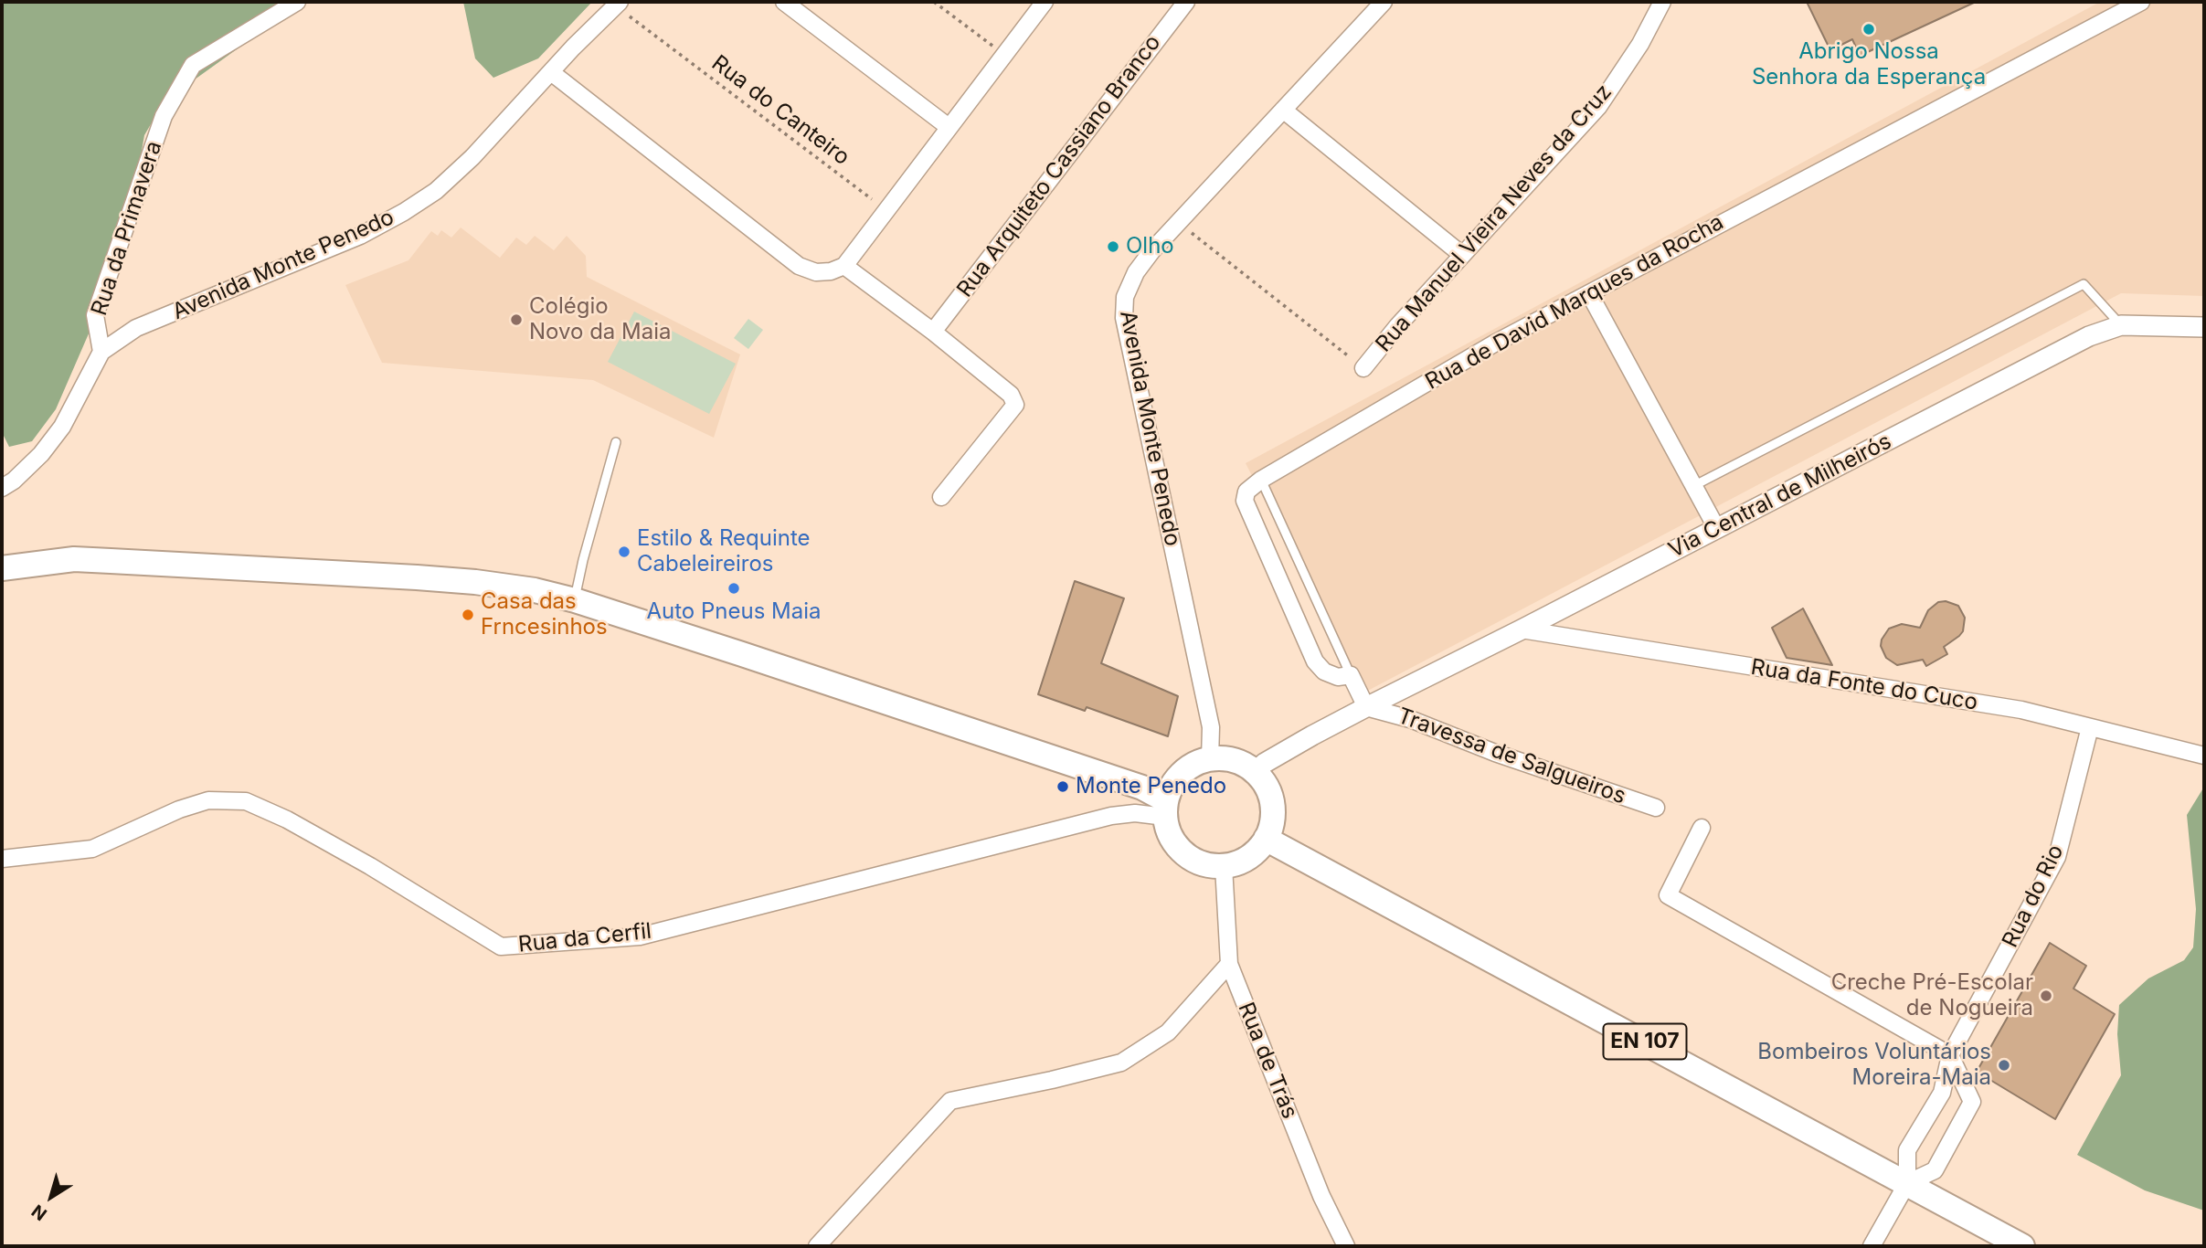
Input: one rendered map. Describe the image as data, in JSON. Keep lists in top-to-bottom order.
{
  "streets": {
    "main road": ["EN 107"],
    "street": [
      "Rua Arquiteto Cassiano Branco",
      "Rua Manuel Vieira Neves da Cruz",
      "Rua da Primavera",
      "Avenida Monte Penedo",
      "Rua de David Marques da Rocha",
      "Via Central de Milheirós",
      "Rua da Fonte do Cuco",
      "Travessa de Salgueiros",
      "Rua do Rio",
      "Rua da Cerfil",
      "Rua de Trás"
    ],
    "path": ["Rua do Canteiro"]
  },
  "crossings": [
    ["Rua do Canteiro", "Avenida Monte Penedo"],
    ["Rua da Primavera", "Avenida Monte Penedo"],
    ["Avenida Monte Penedo", "Via Central de Milheirós"],
    ["Avenida Monte Penedo", "Rua da Cerfil"],
    ["Avenida Monte Penedo", "EN 107"],
    ["Avenida Monte Penedo", "Rua de Trás"],
    ["Via Central de Milheirós", "Rua da Fonte do Cuco"],
    ["Via Central de Milheirós", "Travessa de Salgueiros"],
    ["Via Central de Milheirós", "Rua da Cerfil"],
    ["Via Central de Milheirós", "EN 107"],
    ["Via Central de Milheirós", "Rua de Trás"],
    ["Rua da Fonte do Cuco", "Rua do Rio"],
    ["Rua do Rio", "EN 107"],
    ["Rua da Cerfil", "EN 107"],
    ["Rua da Cerfil", "Rua de Trás"],
    ["EN 107", "Rua de Trás"]
  ],
  "places": [
    "Abrigo Nossa Senhora da Esperança",
    "Olho",
    "Colégio Novo da Maia",
    "Estilo & Requinte Cabeleireiros",
    "Auto Pneus Maia",
    "Casa das Frncesinhos",
    "Monte Penedo",
    "Creche Pré-Escolar de Nogueira",
    "Bombeiros Voluntários Moreira-Maia"
  ],
  "north": "bottom left"
}
